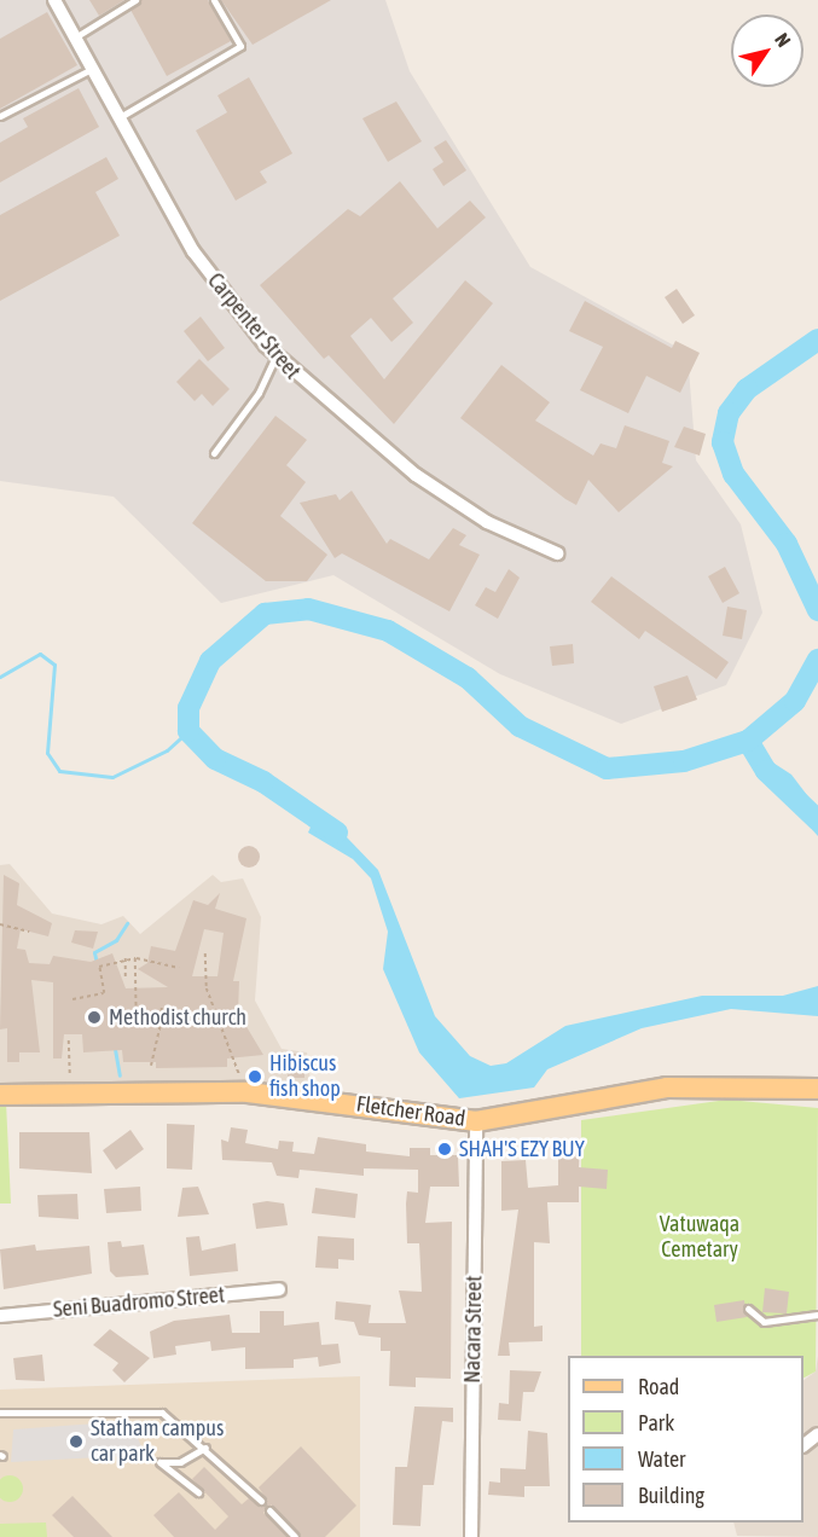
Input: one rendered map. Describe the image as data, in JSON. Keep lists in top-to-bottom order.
{
  "streets": {
    "main road": ["Fletcher Road"],
    "street": ["Carpenter Street", "Seni Buadromo Street", "Nacara Street"]
  },
  "crossings": [
    ["Fletcher Road", "Nacara Street"]
  ],
  "parks": ["Vatuwaqa Cemetary"],
  "places": [
    "Methodist church",
    "Hibiscus fish shop",
    "SHAH'S EZY BUY",
    "Statham campus car park"
  ],
  "legend": [
    "Road",
    "Park",
    "Water",
    "Building"
  ],
  "north": "top right"
}
